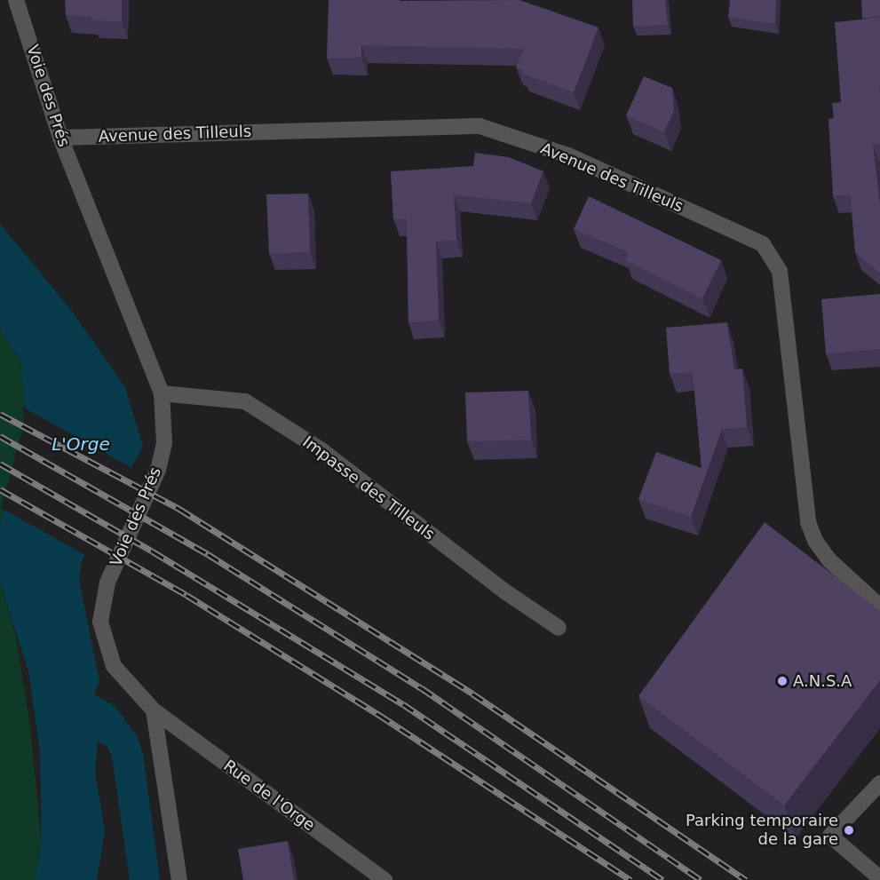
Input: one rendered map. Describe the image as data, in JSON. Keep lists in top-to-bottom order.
{
  "streets": {
    "street": [
      "Voie des Prés",
      "Avenue des Tilleuls",
      "Impasse des Tilleuls",
      "Rue de l'Orge"
    ]
  },
  "crossings": [
    ["Voie des Prés", "Avenue des Tilleuls"],
    ["Voie des Prés", "Impasse des Tilleuls"],
    ["Voie des Prés", "Rue de l'Orge"]
  ],
  "water": ["L'Orge"],
  "places": ["A.N.S.A", "Parking temporaire de la gare"]
}
